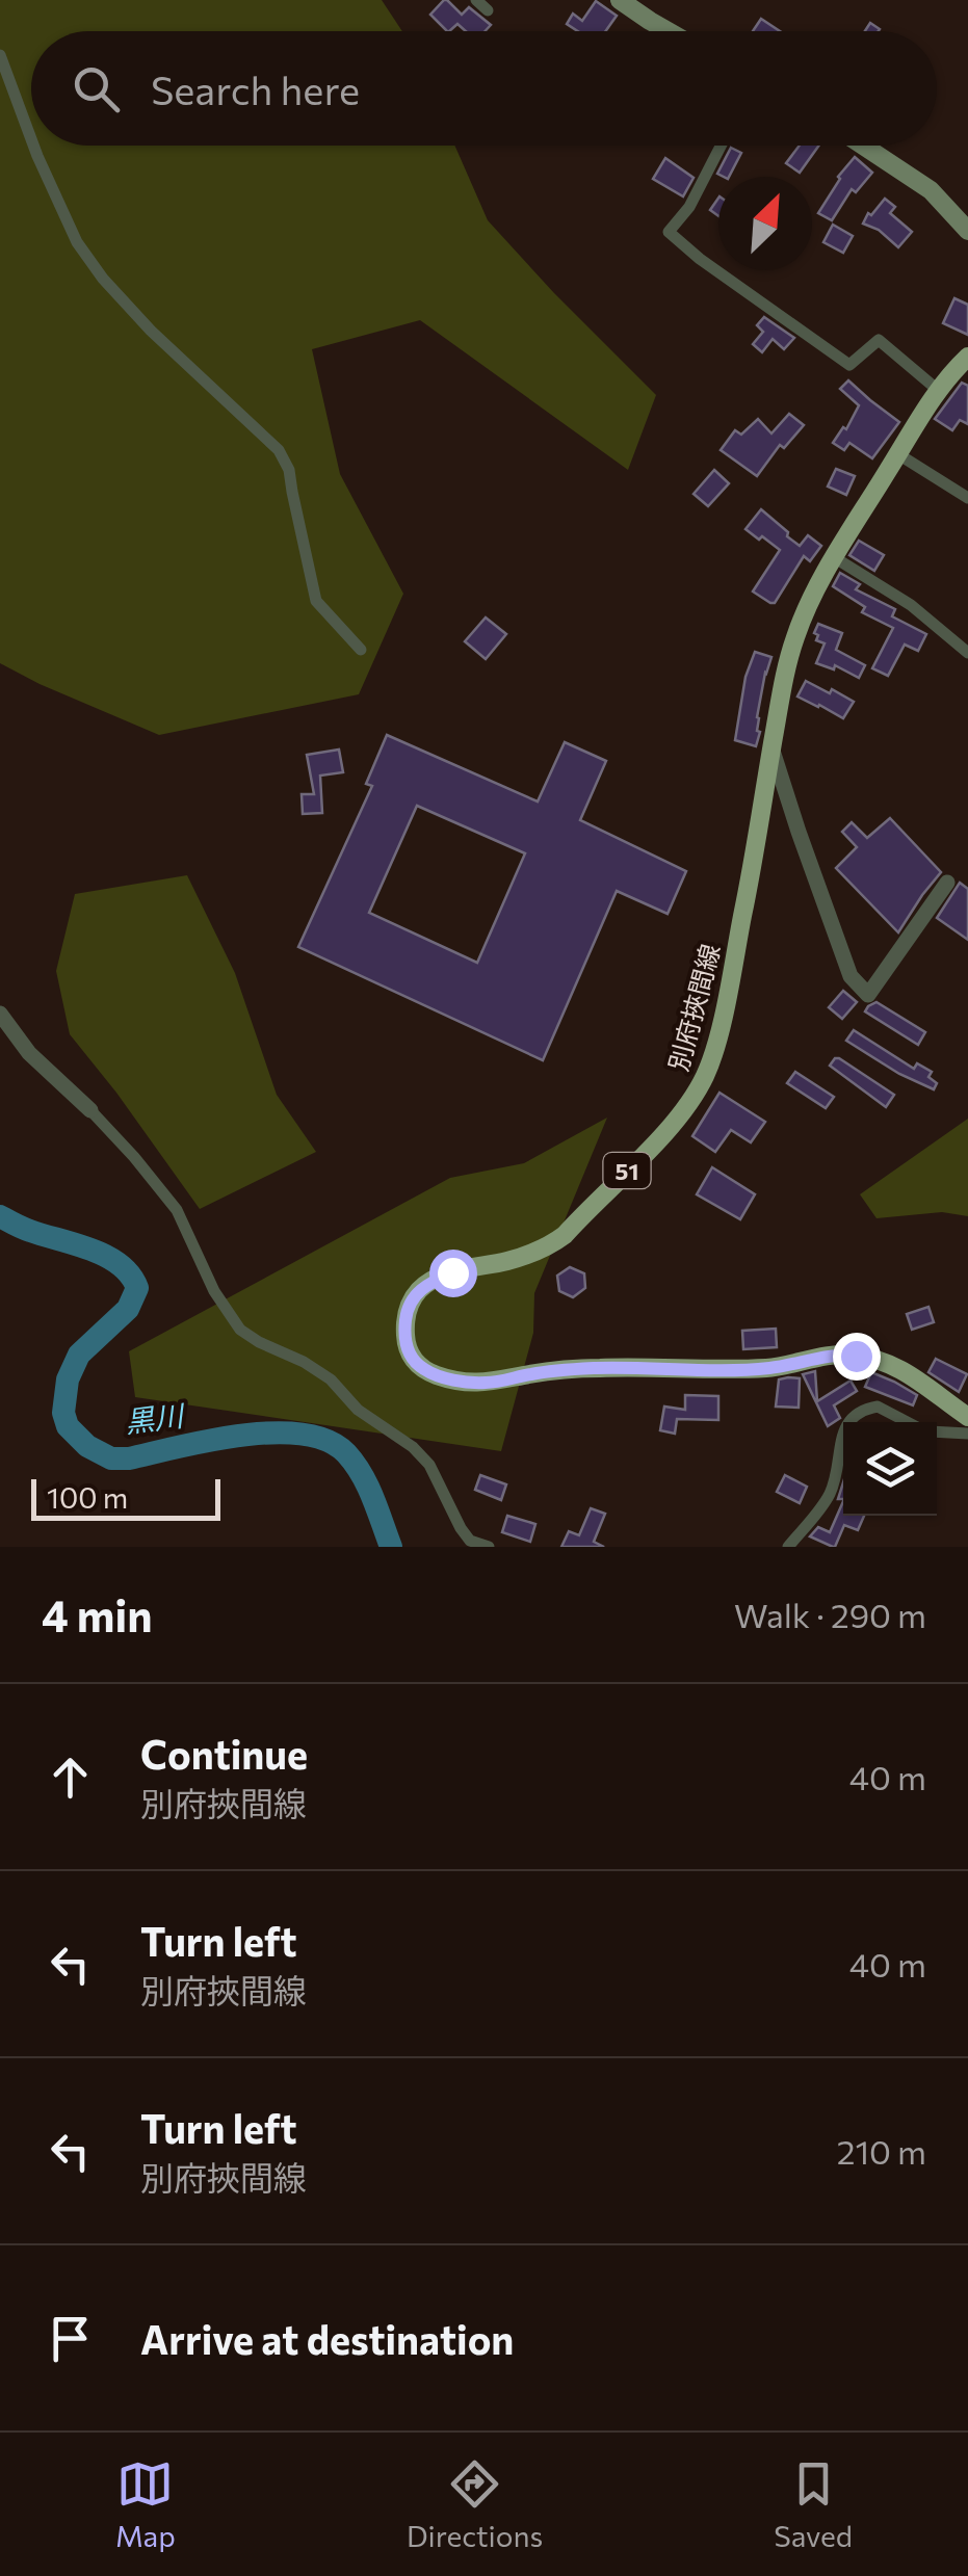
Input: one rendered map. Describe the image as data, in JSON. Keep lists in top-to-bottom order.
{
  "streets": {
    "main road": ["別府挾間線", "51"]
  },
  "water": ["黒川"],
  "scale_bar": "100 m",
  "north": "top right",
  "page": {
    "search": "Search here",
    "scale": "100 m",
    "heading": ["4 min", "Walk · 290 m"],
    "list": [
      ["Continue", "別府挾間線", "40 m"],
      ["Turn left", "別府挾間線", "40 m"],
      ["Turn left", "別府挾間線", "210 m"],
      "Arrive at destination"
    ],
    "nav": ["Map", "Directions", "Saved"]
  }
}
